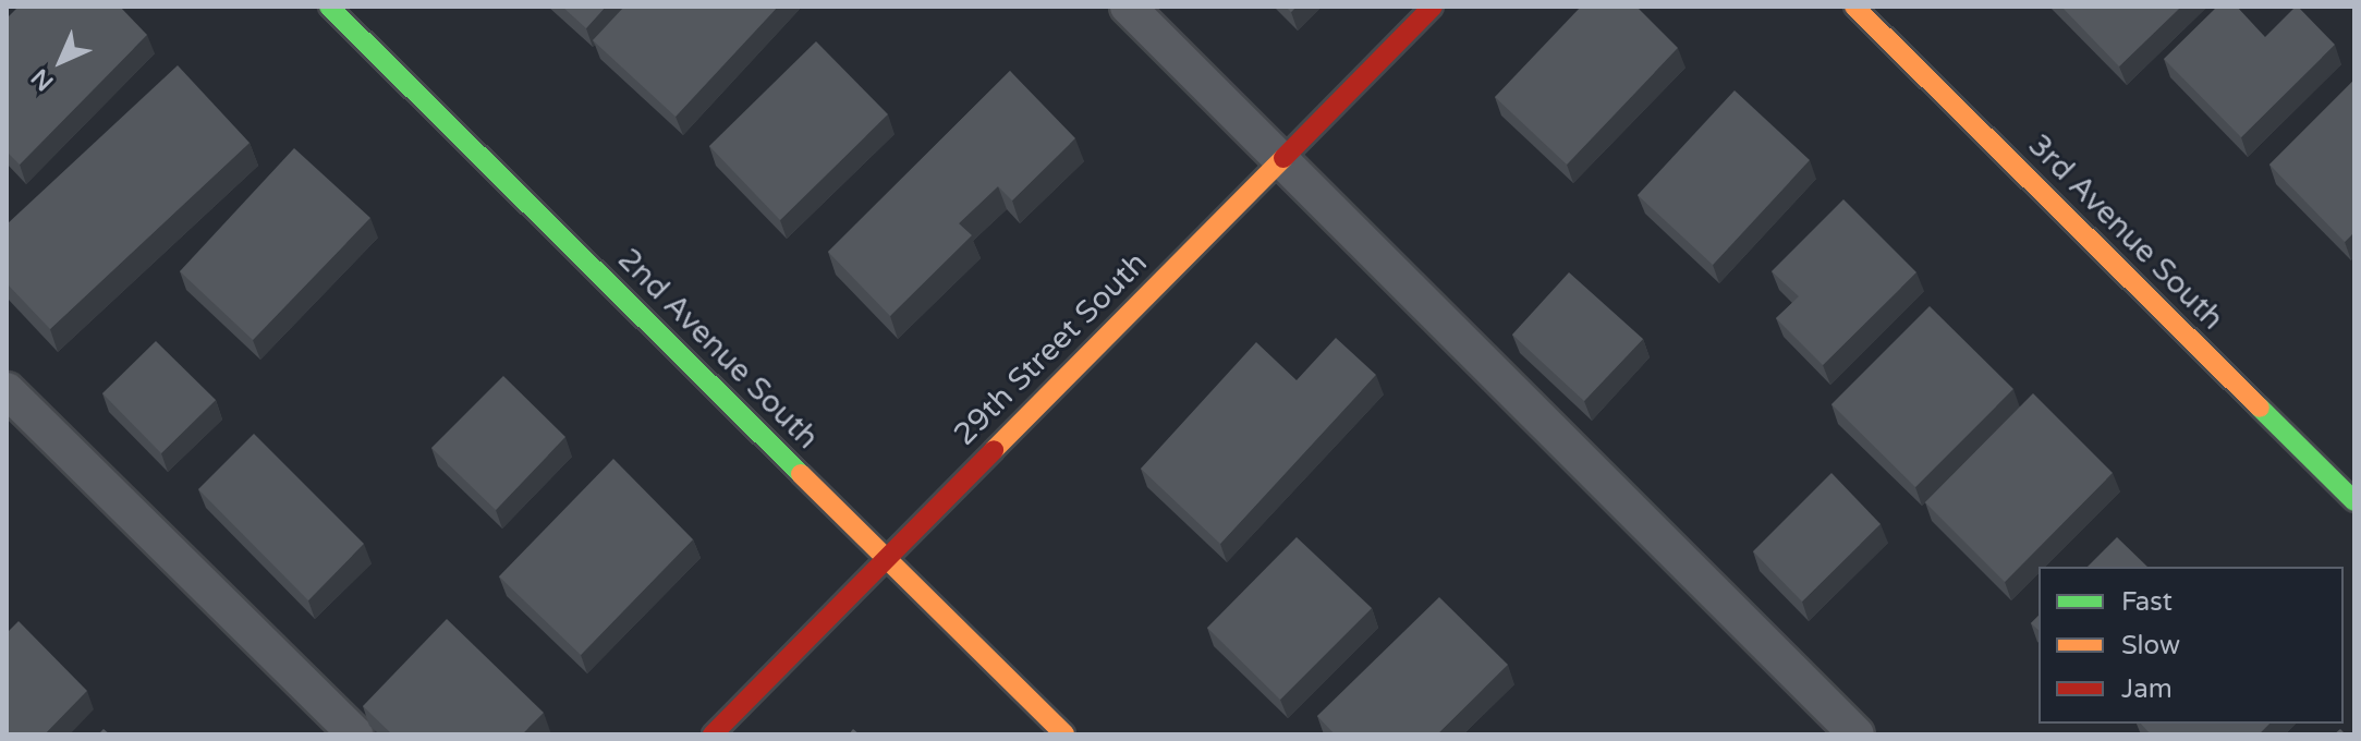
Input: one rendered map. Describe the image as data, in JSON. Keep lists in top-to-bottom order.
{
  "streets": {
    "street": ["3rd Avenue South", "2nd Avenue South", "29th Street South"]
  },
  "crossings": [
    ["2nd Avenue South", "29th Street South"]
  ],
  "legend": ["Fast", "Slow", "Jam"],
  "north": "bottom left"
}
